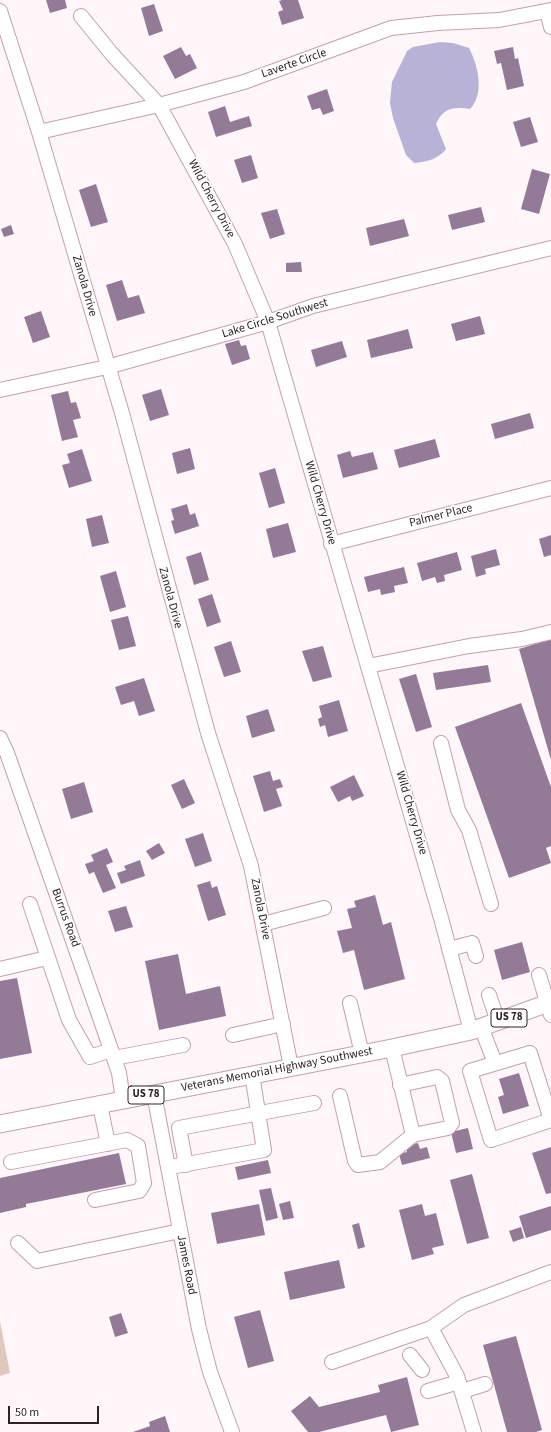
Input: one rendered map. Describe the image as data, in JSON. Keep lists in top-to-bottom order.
{
  "streets": {
    "main road": ["US 78", "Veterans Memorial Highway Southwest"],
    "street": [
      "Laverte Circle",
      "Wild Cherry Drive",
      "Zanola Drive",
      "Lake Circle Southwest",
      "Palmer Place",
      "Burrus Road",
      "James Road"
    ]
  },
  "crossings": [
    ["Laverte Circle", "Wild Cherry Drive"],
    ["Laverte Circle", "Zanola Drive"],
    ["Wild Cherry Drive", "Lake Circle Southwest"],
    ["Wild Cherry Drive", "Palmer Place"],
    ["Wild Cherry Drive", "Veterans Memorial Highway Southwest"],
    ["Zanola Drive", "Lake Circle Southwest"],
    ["Zanola Drive", "Veterans Memorial Highway Southwest"],
    ["Burrus Road", "Veterans Memorial Highway Southwest"],
    ["Veterans Memorial Highway Southwest", "James Road"]
  ],
  "scale_bar": "50 m"
}
